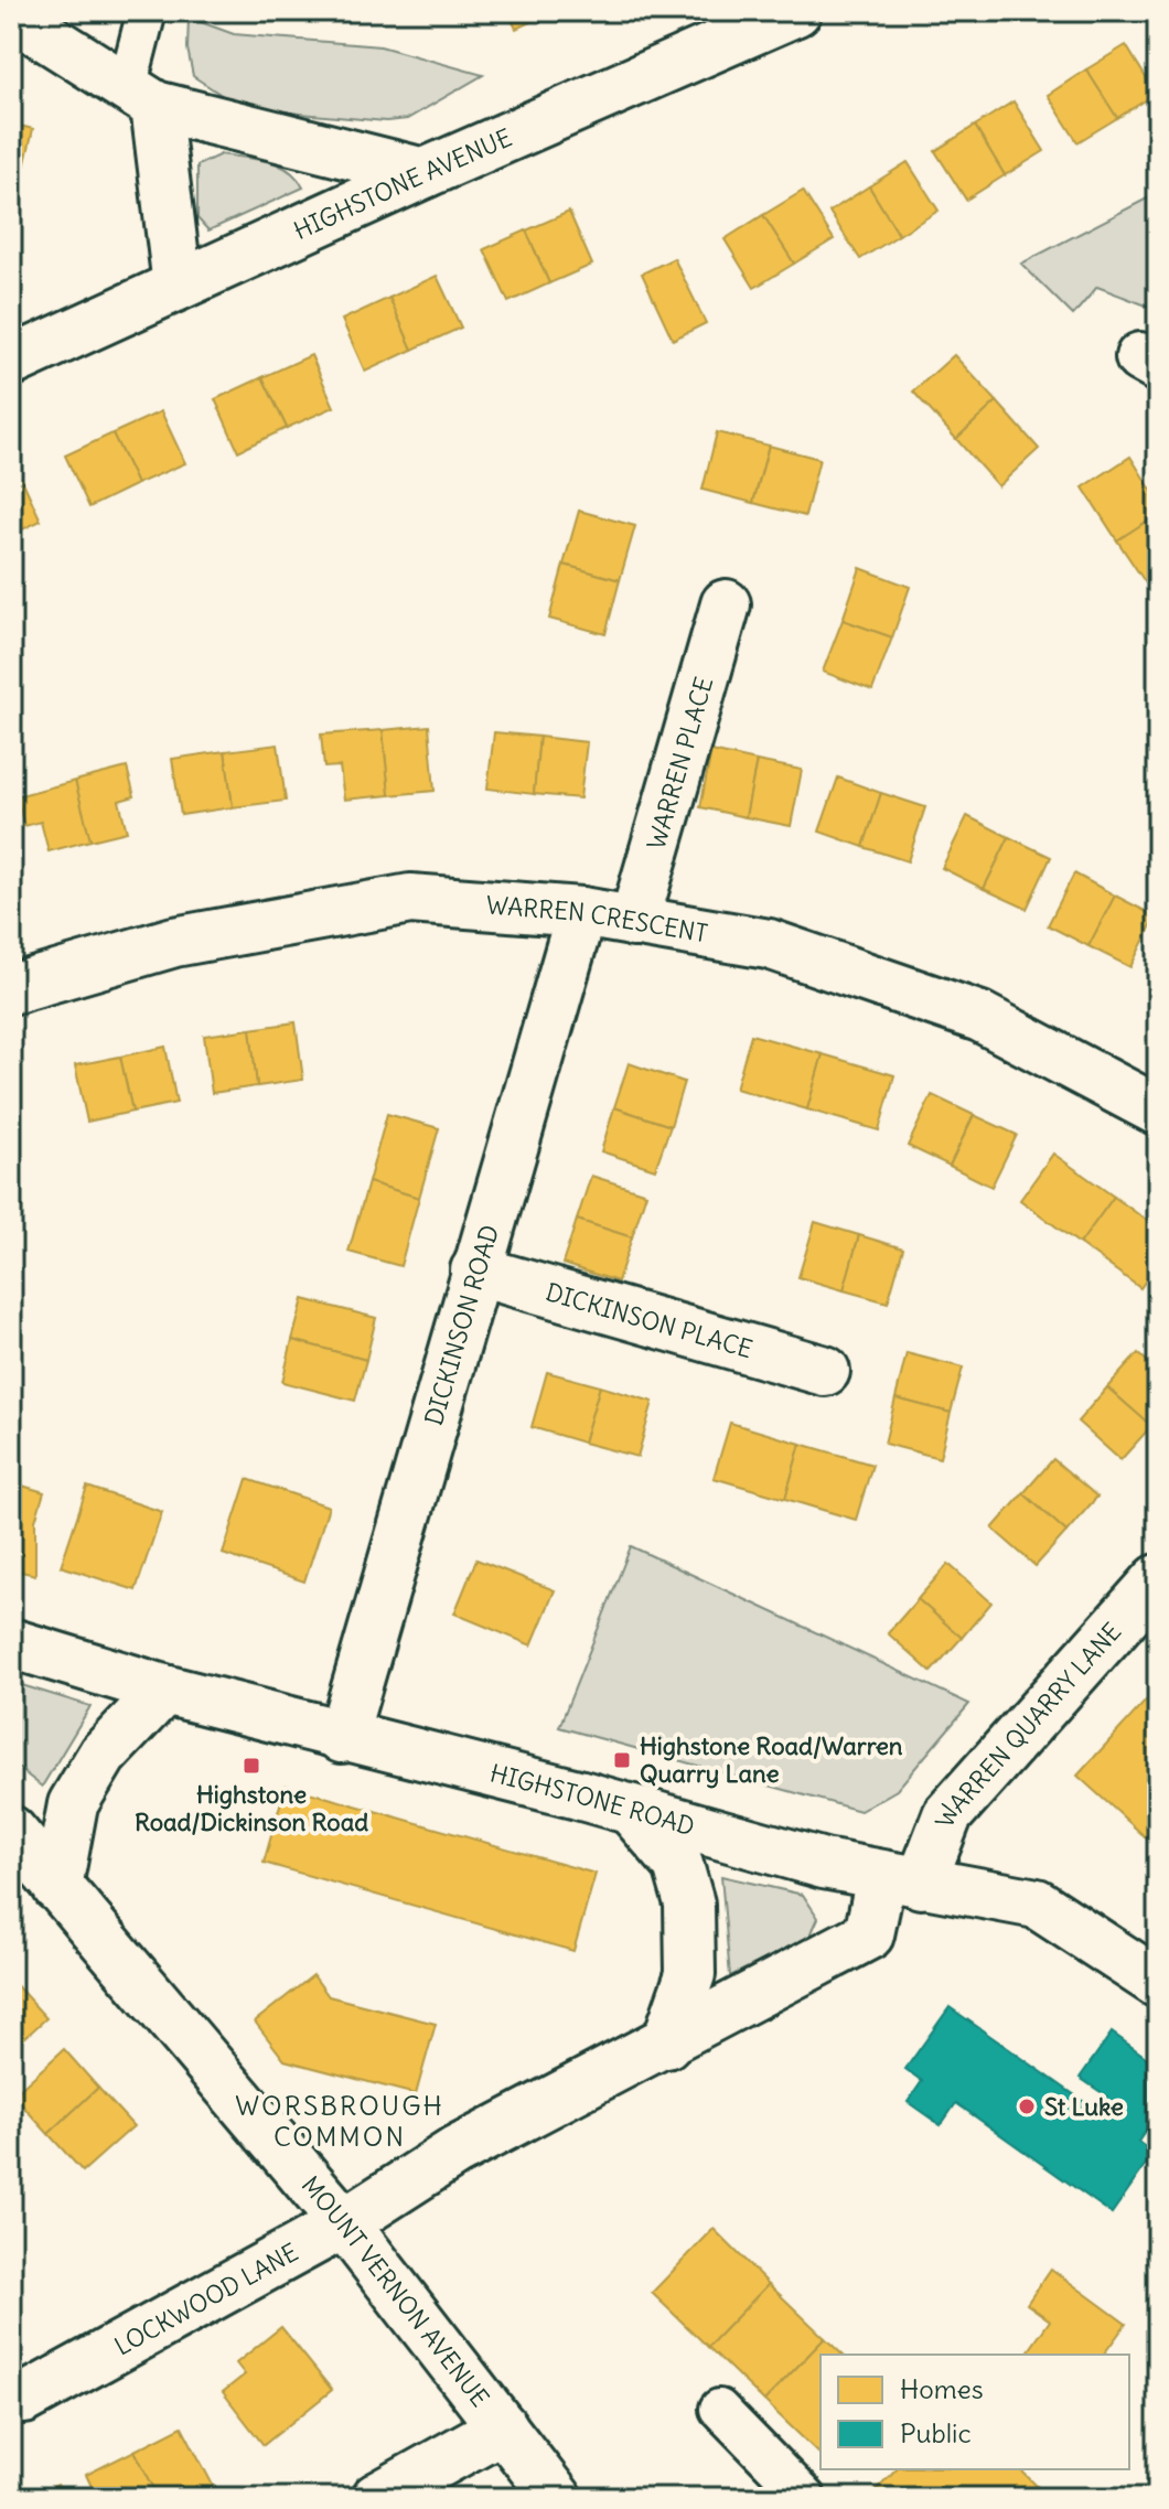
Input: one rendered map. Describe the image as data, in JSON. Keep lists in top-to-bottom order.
{
  "streets": {
    "street": [
      "HIGHSTONE AVENUE",
      "WARREN PLACE",
      "WARREN CRESCENT",
      "DICKINSON PLACE",
      "DICKINSON ROAD",
      "WARREN QUARRY LANE",
      "HIGHSTONE ROAD",
      "MOUNT VERNON AVENUE",
      "LOCKWOOD LANE"
    ]
  },
  "crossings": [
    ["WARREN PLACE", "WARREN CRESCENT"],
    ["WARREN CRESCENT", "DICKINSON ROAD"],
    ["DICKINSON PLACE", "DICKINSON ROAD"],
    ["DICKINSON ROAD", "HIGHSTONE ROAD"],
    ["WARREN QUARRY LANE", "HIGHSTONE ROAD"],
    ["WARREN QUARRY LANE", "LOCKWOOD LANE"],
    ["HIGHSTONE ROAD", "LOCKWOOD LANE"],
    ["MOUNT VERNON AVENUE", "LOCKWOOD LANE"]
  ],
  "districts": ["WORSBROUGH COMMON"],
  "places": {
    "transit": ["Highstone Road/Warren Quarry Lane", "Highstone Road/Dickinson Road"],
    "other": ["St Luke"]
  },
  "legend": ["Homes", "Public"]
}
